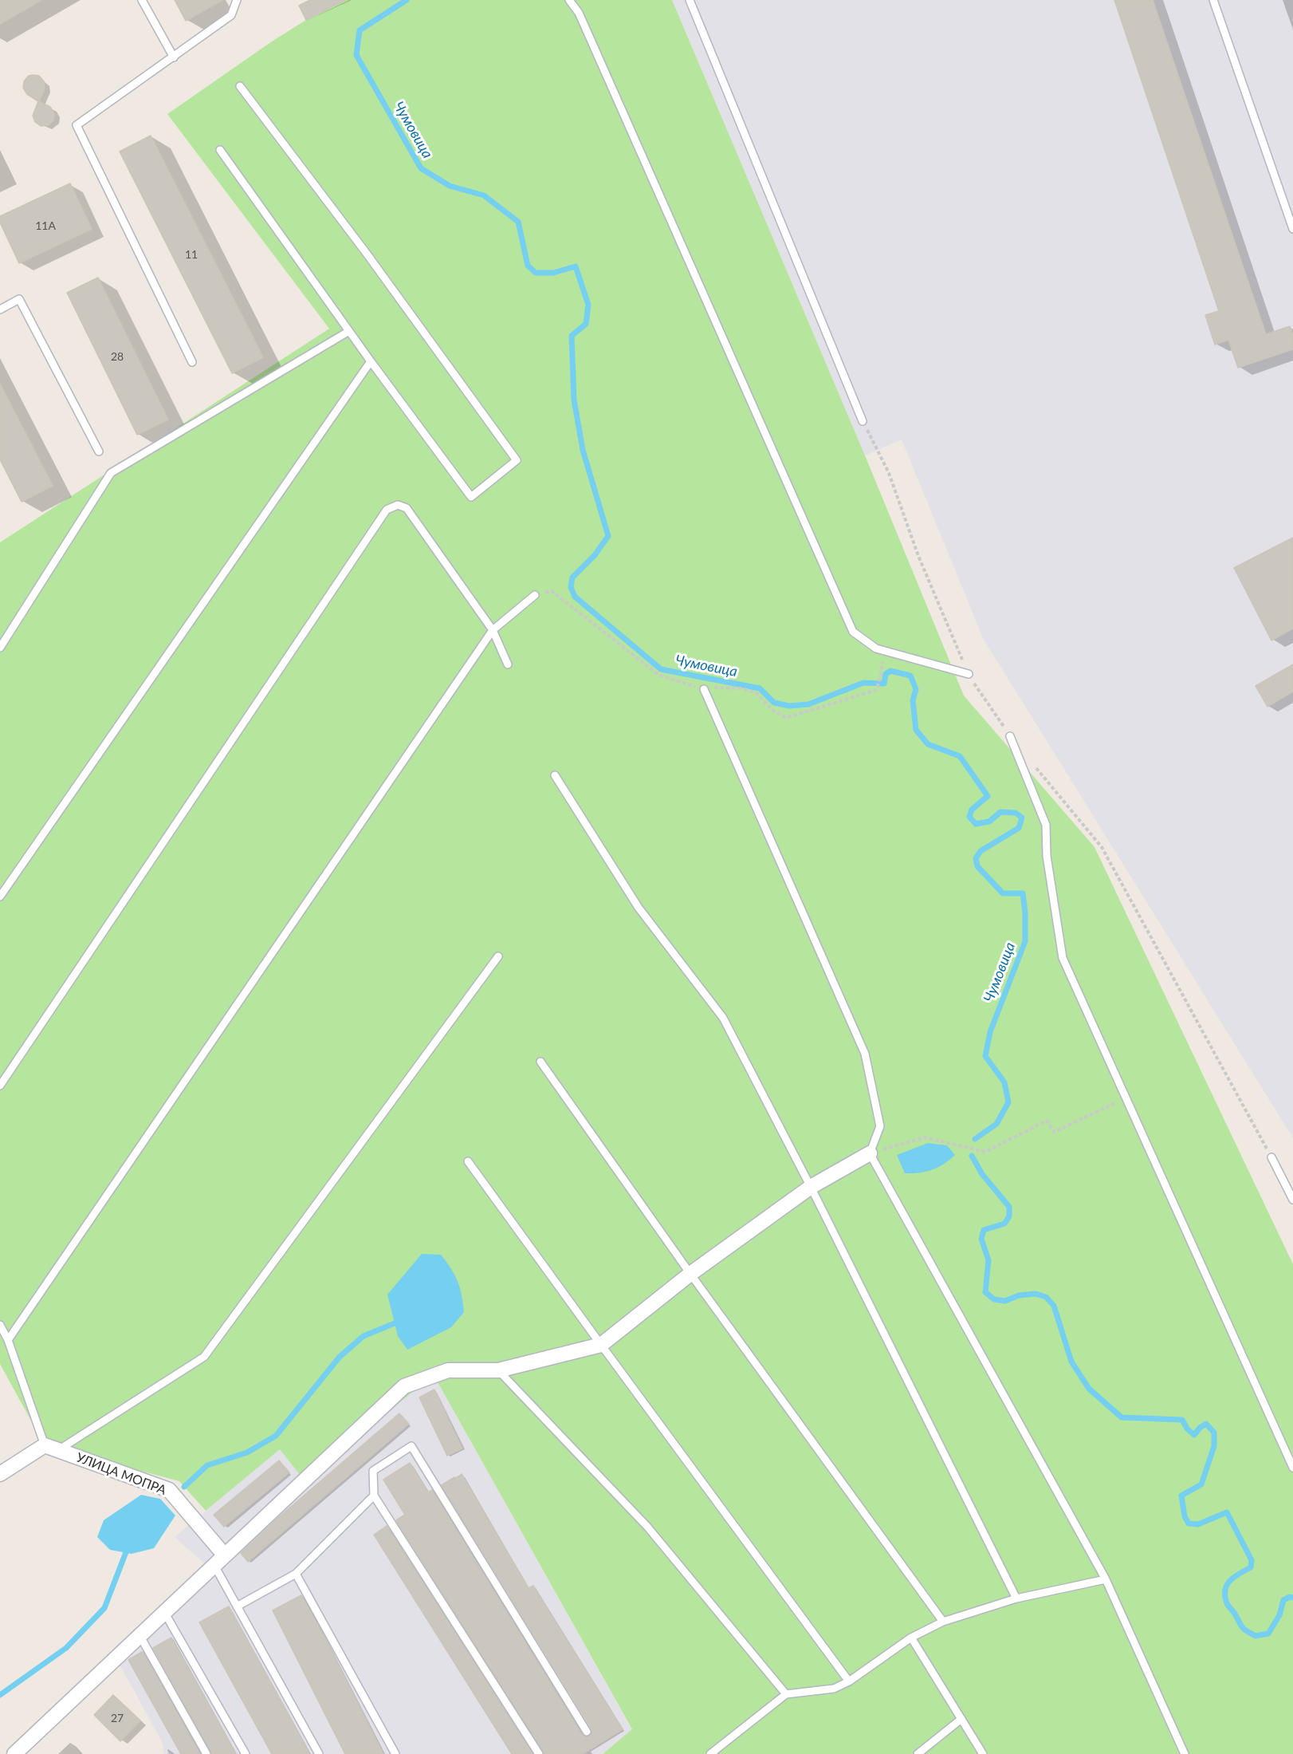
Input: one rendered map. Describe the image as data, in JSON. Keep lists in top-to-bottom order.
{
  "streets": {
    "street": ["УЛИЦА МОПРА"]
  },
  "water": ["Чумовица"],
  "house_numbers": [
    "11А",
    "11",
    "28",
    "27"
  ]
}
